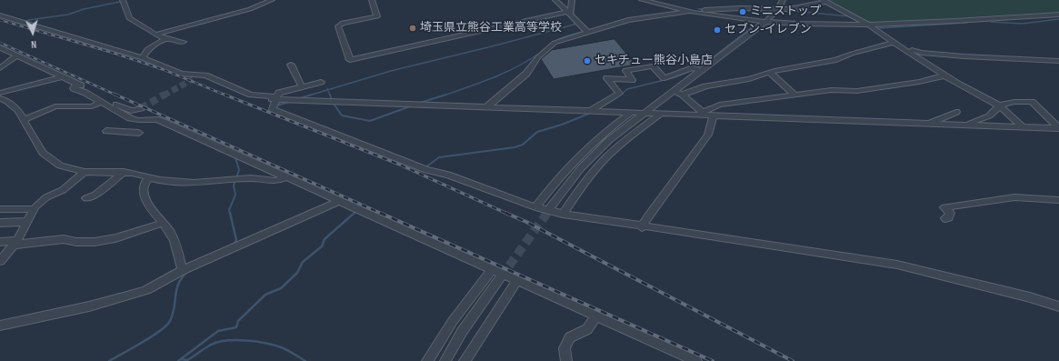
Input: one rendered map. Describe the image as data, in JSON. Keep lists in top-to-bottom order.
{
  "places": [
    "ミニストップ",
    "埼玉県立熊谷工業高等学校",
    "セブン-イレブン",
    "セキチュー熊谷小島店"
  ],
  "north": "bottom"
}
